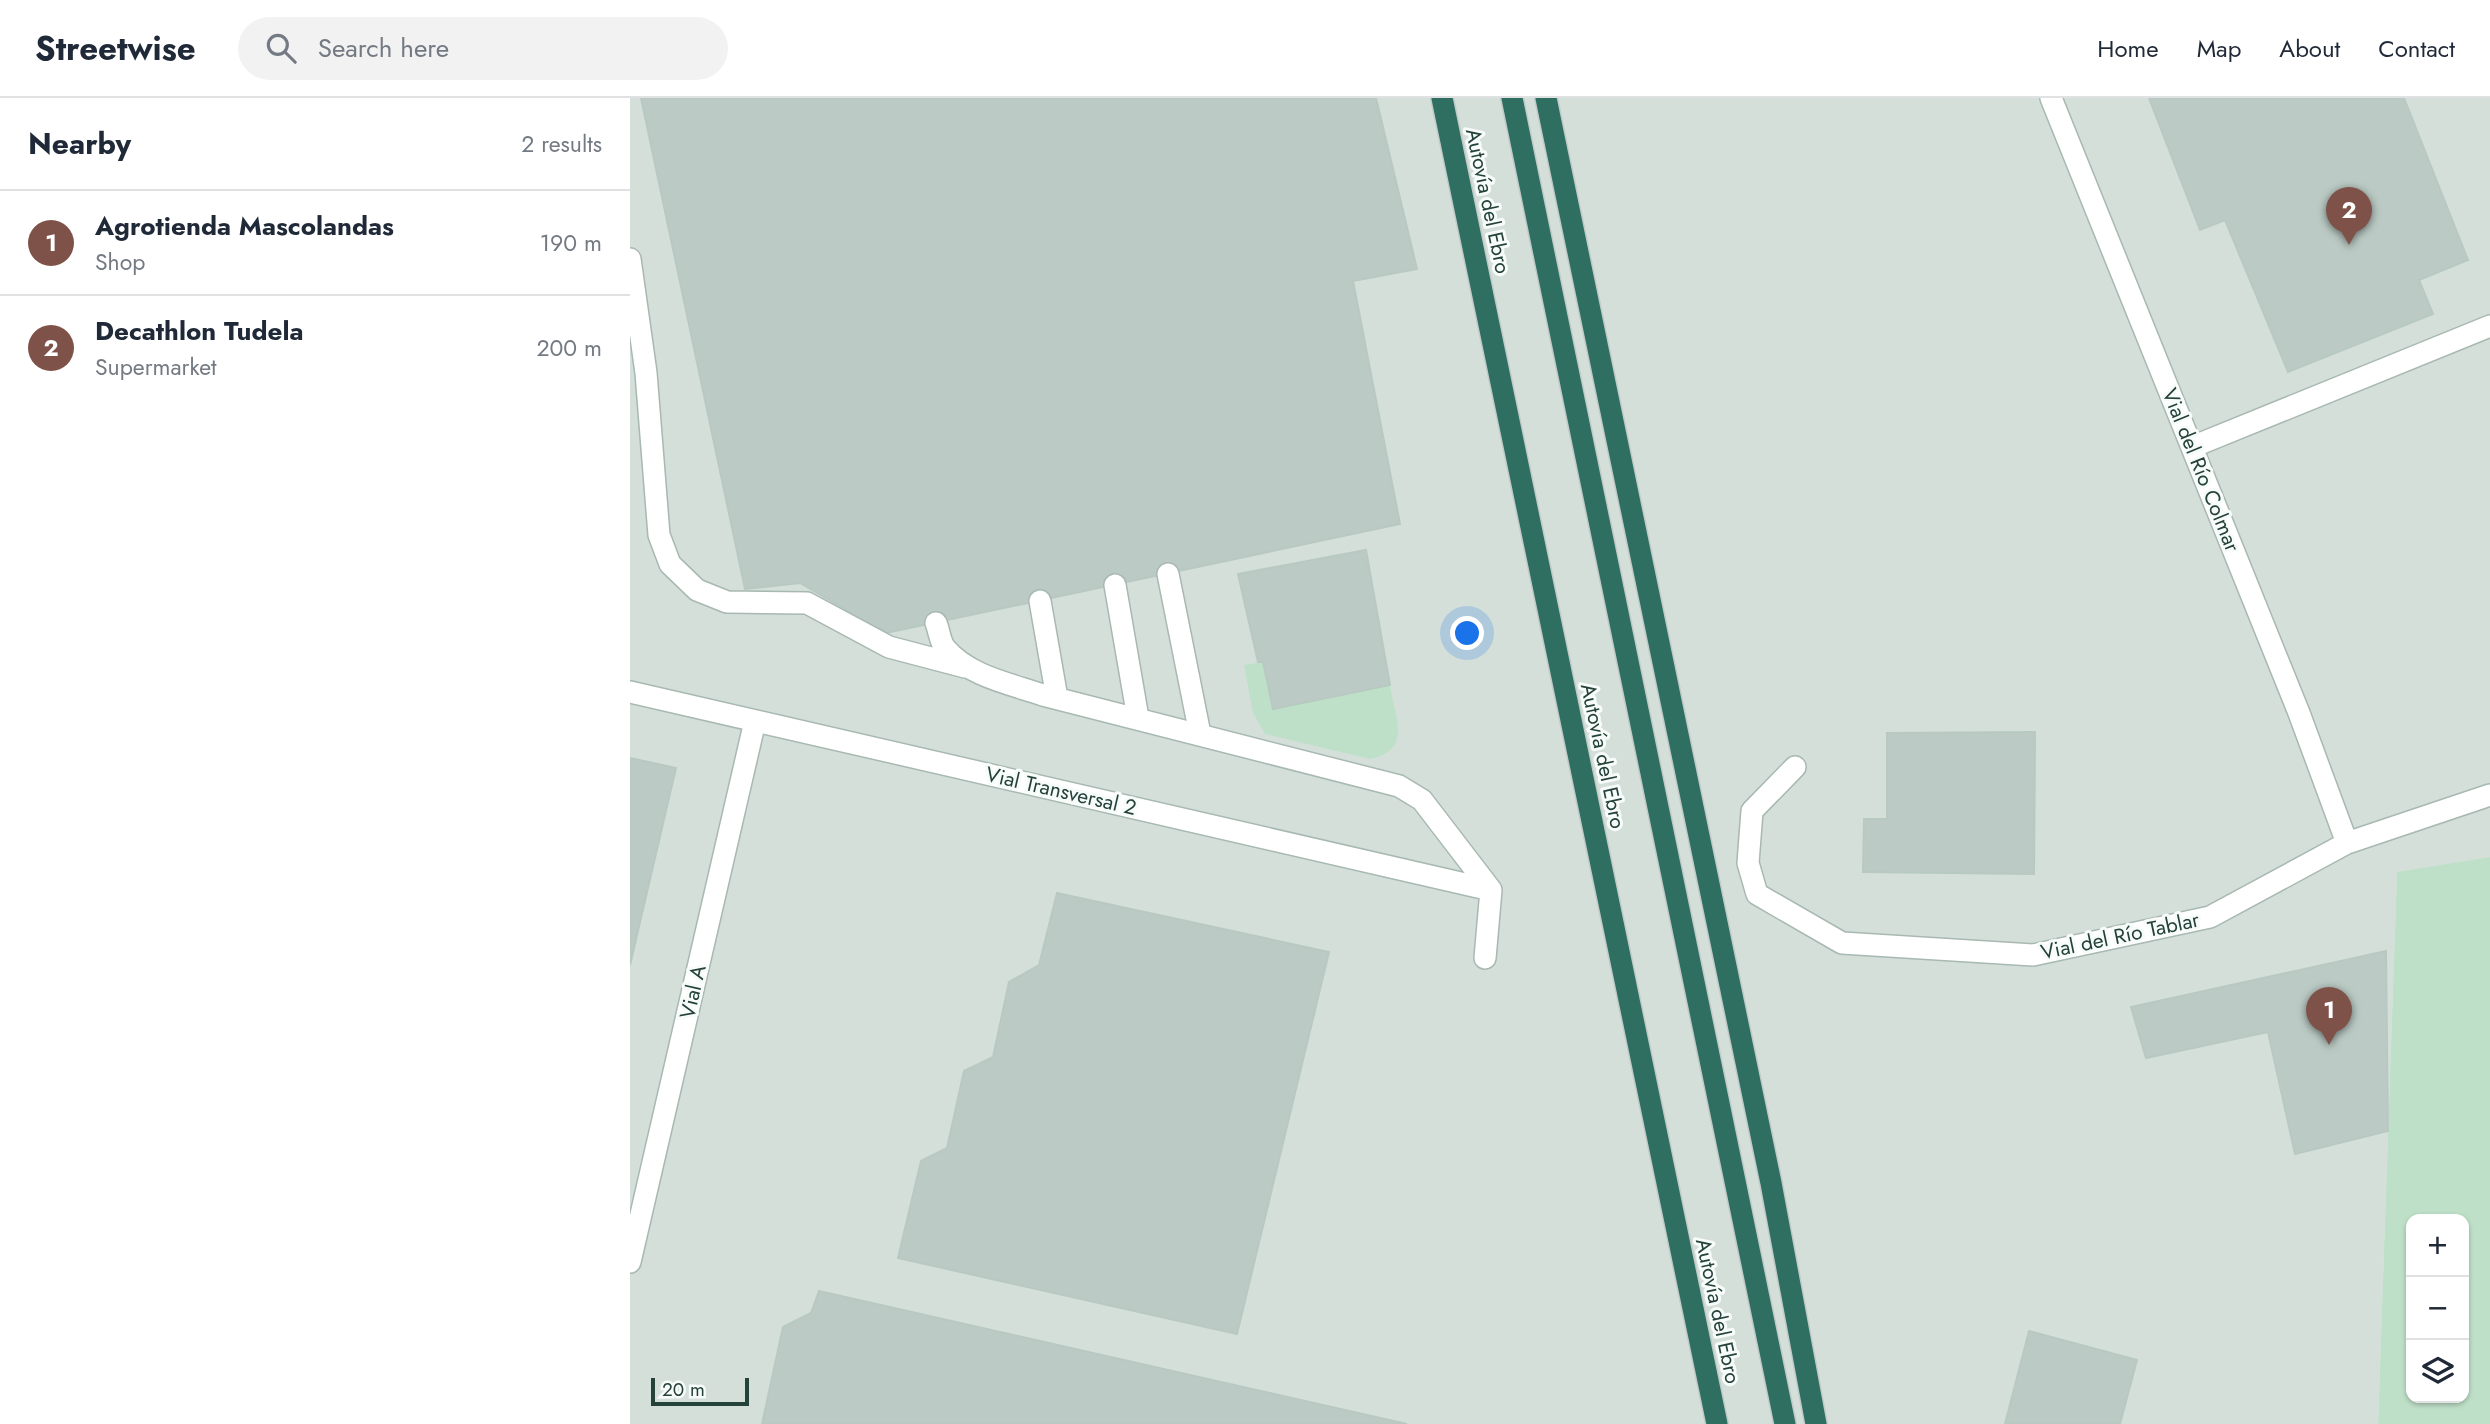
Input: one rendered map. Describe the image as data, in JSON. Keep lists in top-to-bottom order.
{
  "streets": {
    "highway": ["Autovía del Ebro"],
    "street": [
      "Vial del Río Colmar",
      "Vial Transversal 2",
      "Vial del Río Tablar",
      "Vial A"
    ]
  },
  "crossings": [
    ["Vial del Río Colmar", "Vial del Río Tablar"],
    ["Vial Transversal 2", "Vial A"]
  ],
  "scale_bar": "20 m",
  "page": {
    "header": "Streetwise",
    "search": "Search here",
    "nav": [
      "Home",
      "Map",
      "About",
      "Contact"
    ],
    "heading": ["Nearby", "2 results"],
    "pins": ["2", "1"],
    "list": [
      {
        "mark": "1",
        "name": "Agrotienda Mascolandas",
        "note": "Shop",
        "value": "190 m"
      },
      {
        "mark": "2",
        "name": "Decathlon Tudela",
        "note": "Supermarket",
        "value": "200 m"
      }
    ],
    "map_buttons": ["+", "−"],
    "scale": "20 m"
  }
}
